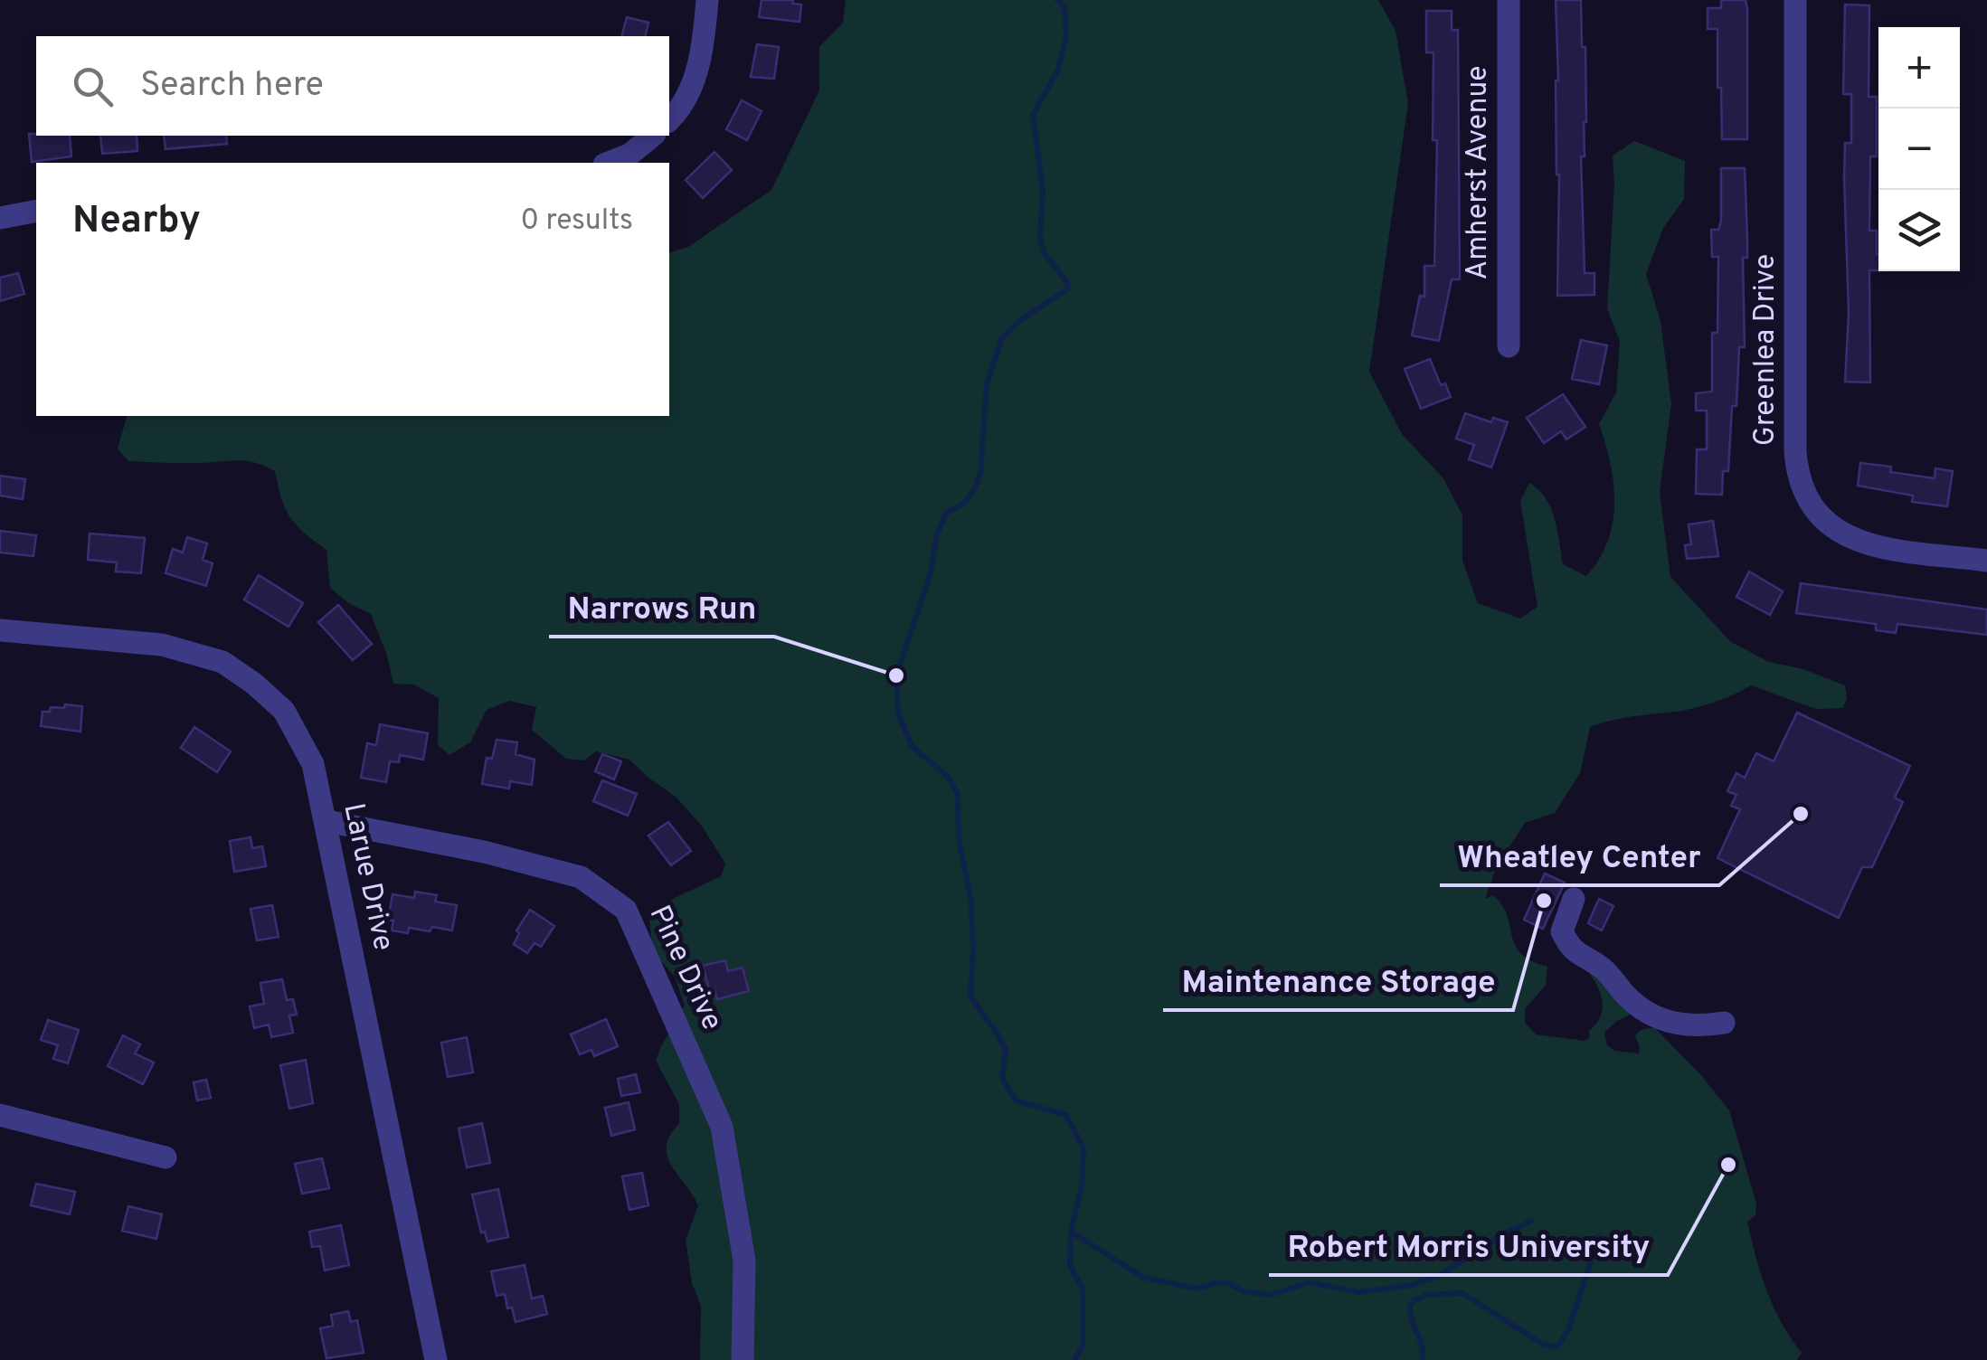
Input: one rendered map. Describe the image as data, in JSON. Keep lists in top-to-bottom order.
{
  "streets": {
    "street": [
      "Amherst Avenue",
      "Greenlea Drive",
      "Larue Drive",
      "Pine Drive"
    ]
  },
  "crossings": [
    ["Larue Drive", "Pine Drive"]
  ],
  "places": [
    "Narrows Run",
    "Wheatley Center",
    "Maintenance Storage",
    "Robert Morris University"
  ],
  "page": {
    "map_buttons": ["+", "−"],
    "search": "Search here",
    "heading": ["Nearby", "0 results"]
  }
}
